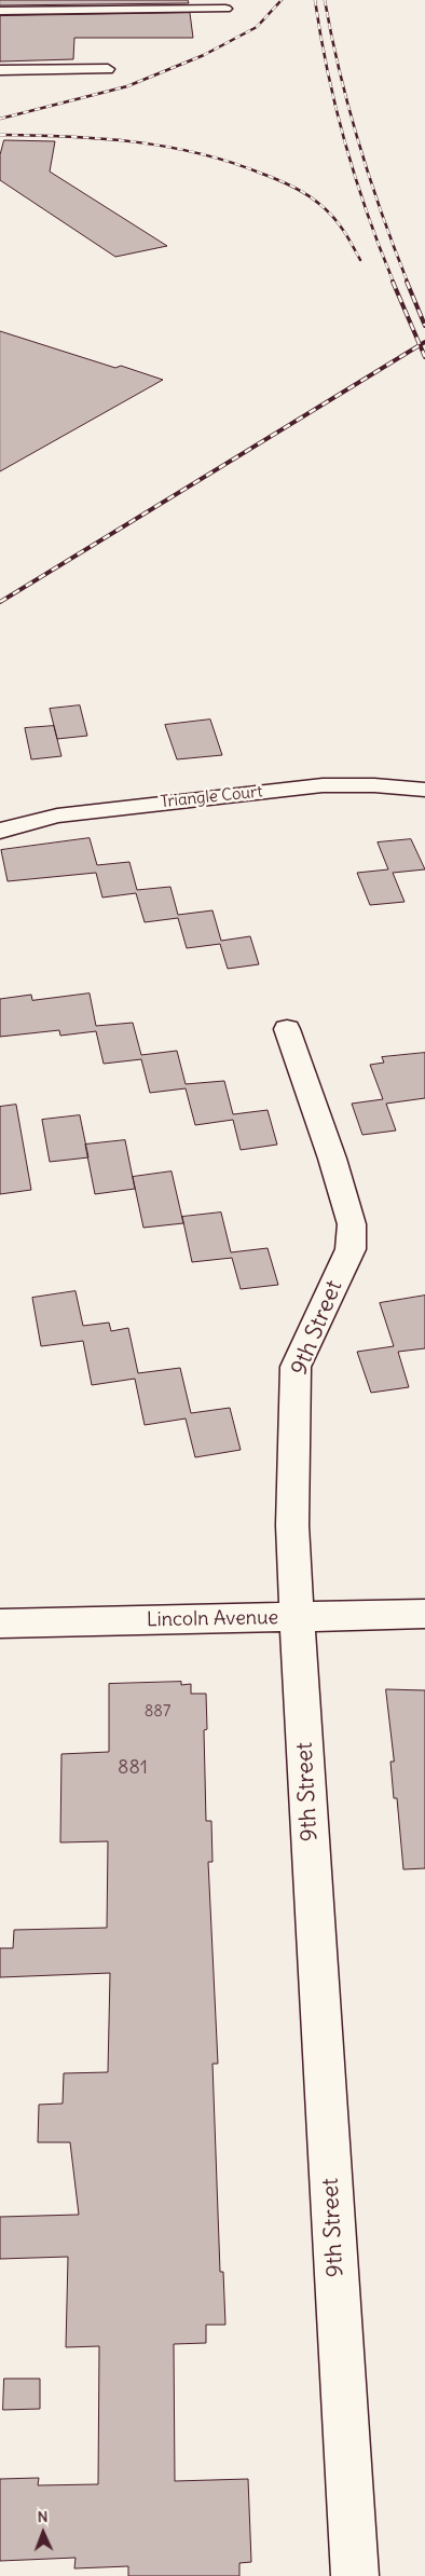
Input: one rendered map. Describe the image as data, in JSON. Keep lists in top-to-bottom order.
{
  "streets": {
    "street": ["Triangle Court", "9th Street", "Lincoln Avenue"]
  },
  "crossings": [
    ["9th Street", "Lincoln Avenue"]
  ],
  "house_numbers": ["887", "881"],
  "north": "top"
}
